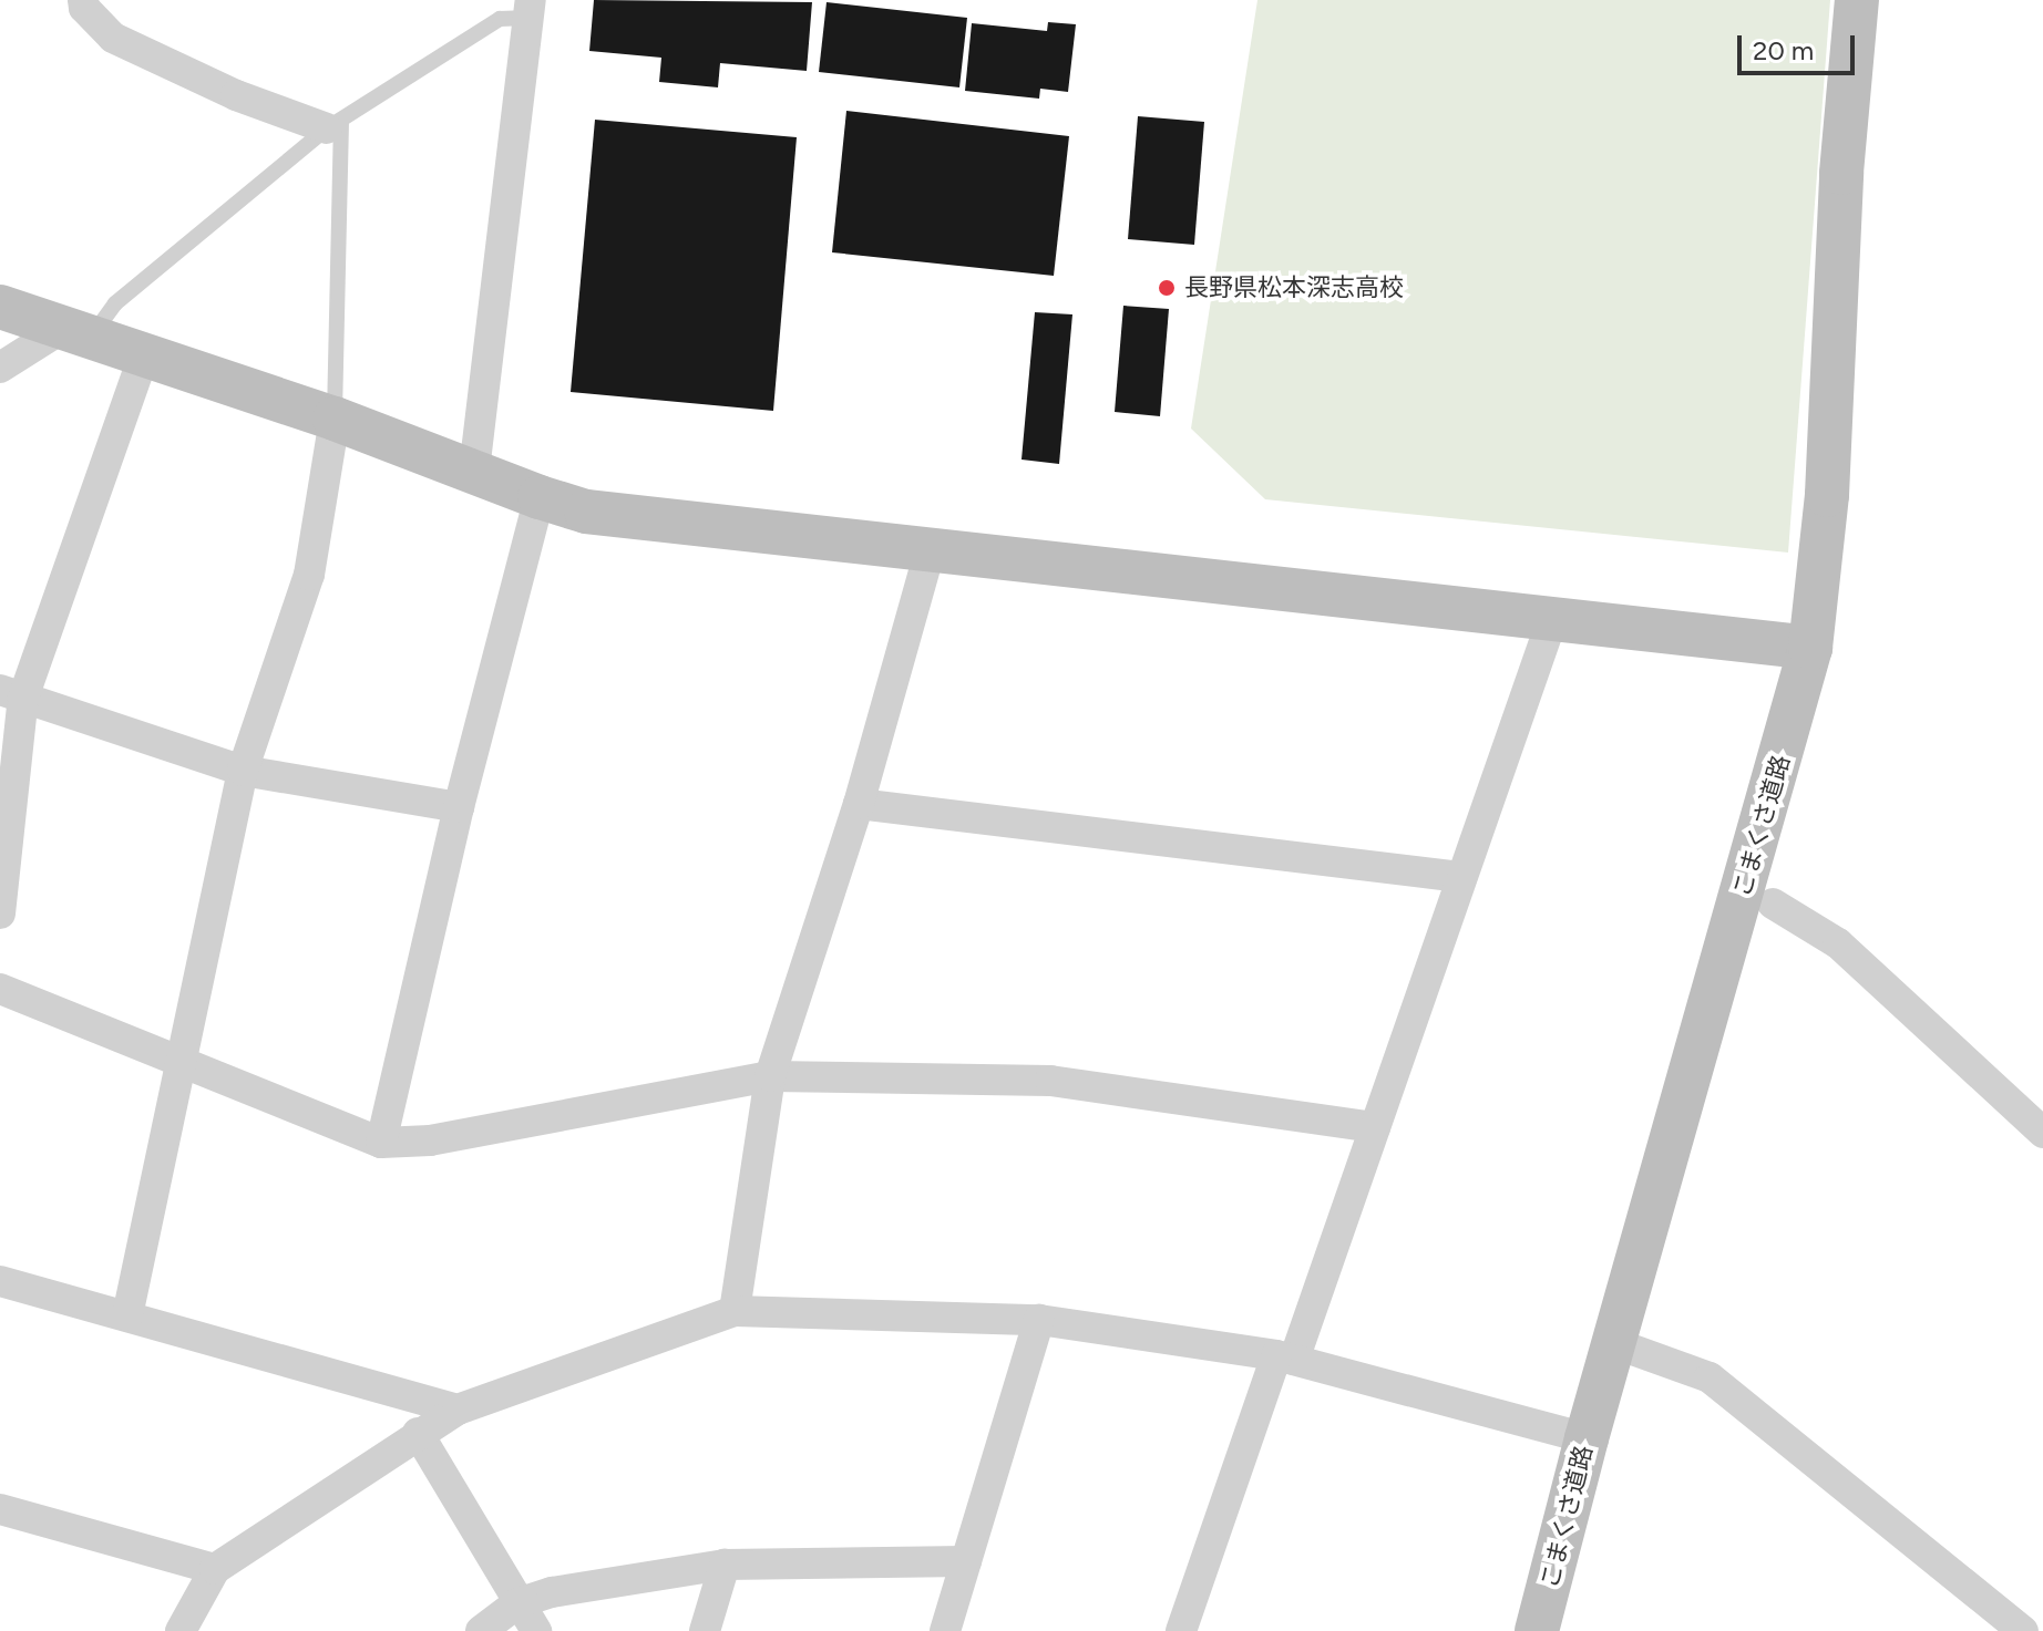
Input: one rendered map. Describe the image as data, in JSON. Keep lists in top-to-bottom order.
{
  "streets": {
    "street": ["こまくさ道路"]
  },
  "places": ["長野県松本深志高校"],
  "scale_bar": "20 m"
}
